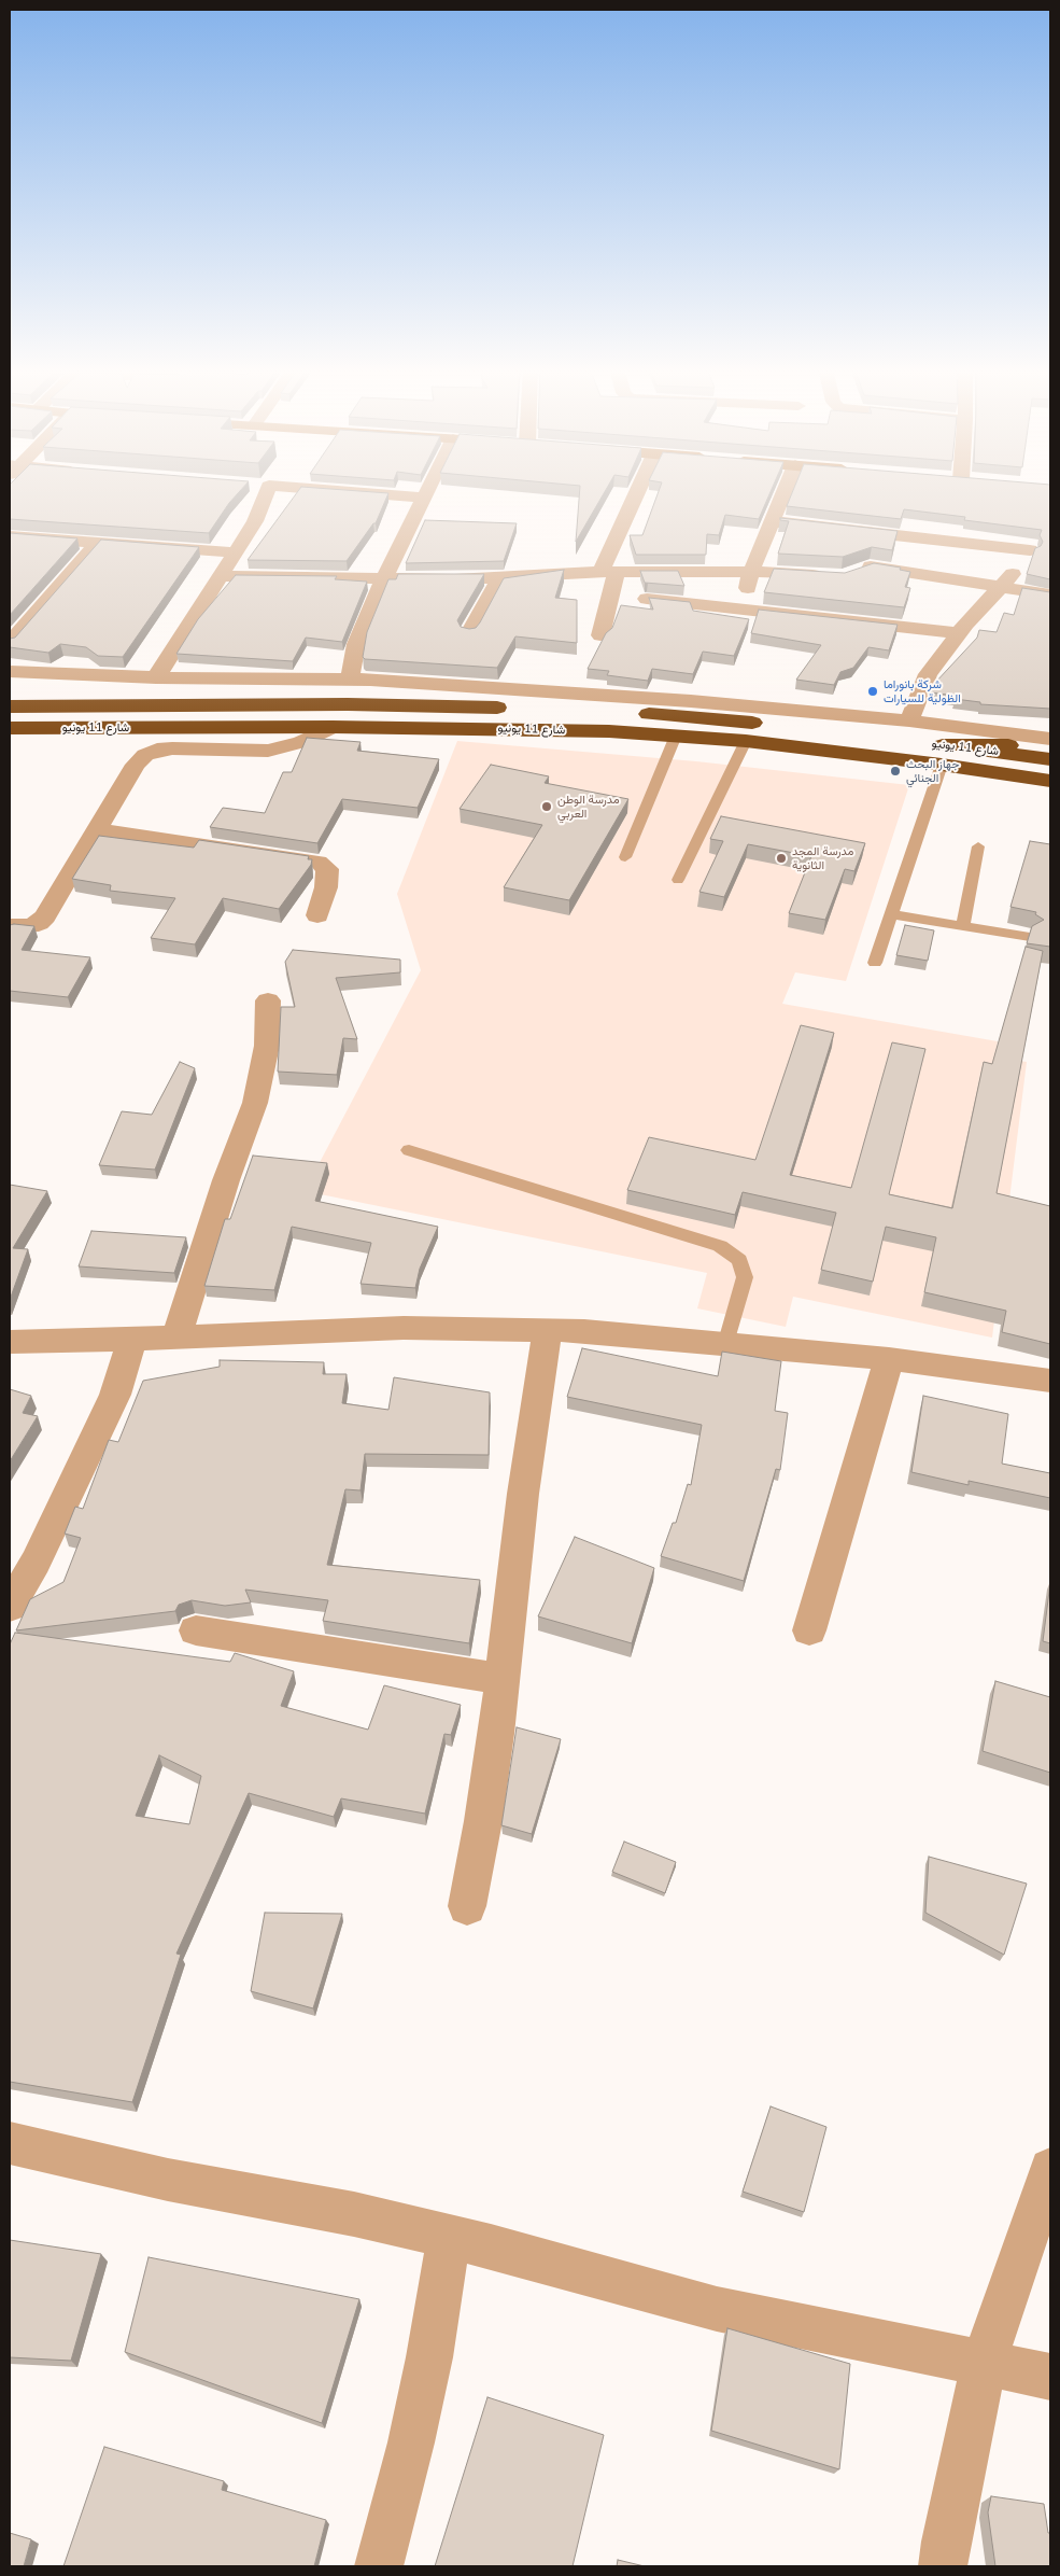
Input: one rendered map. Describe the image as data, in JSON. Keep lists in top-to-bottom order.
{
  "streets": {
    "highway": ["شارع 11 يونيو"]
  },
  "places": [
    "شركة بانوراما الظولية للسيارات",
    "جهاز البحث الجنائي",
    "مدرسة الوطن العربي",
    "مدرسة المجد الثانوية"
  ]
}
